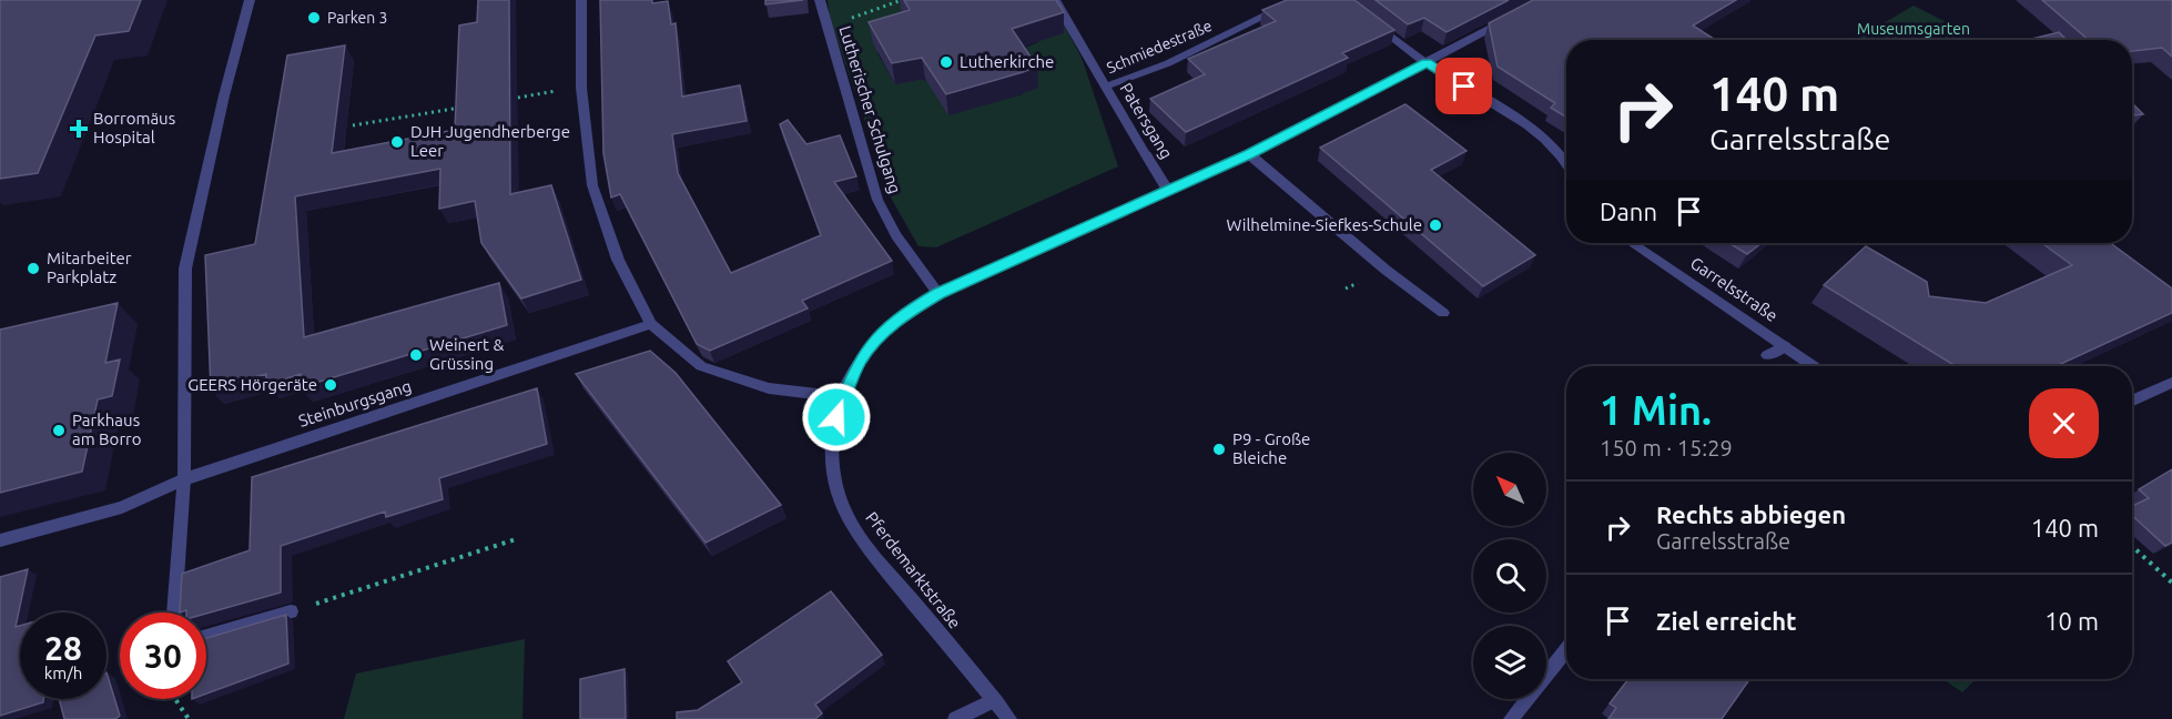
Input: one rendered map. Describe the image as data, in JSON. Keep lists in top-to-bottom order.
{
  "streets": {
    "street": [
      "Schmiedestraße",
      "Lutherischer Schulgang",
      "Patersgang",
      "Garrelsstraße",
      "Steinburgsgang",
      "Pferdemarktstraße"
    ]
  },
  "crossings": [
    ["Schmiedestraße", "Patersgang"],
    ["Lutherischer Schulgang", "Pferdemarktstraße"],
    ["Patersgang", "Pferdemarktstraße"]
  ],
  "parks": ["Museumsgarten"],
  "places": {
    "other": [
      "Parken 3",
      "Lutherkirche",
      "DJH Jugendherberge Leer",
      "Wilhelmine-Siefkes-Schule",
      "Mitarbeiter Parkplatz",
      "Weinert & Grüssing",
      "GEERS Hörgeräte",
      "Parkhaus am Borro",
      "P9 - Große Bleiche"
    ],
    "health": ["Borromäus Hospital"]
  },
  "north": "top left",
  "page": {
    "turn": ["140 m", "Garrelsstraße"],
    "then": "Dann",
    "heading": ["1 Min.", "150 m · 15:29"],
    "list": [
      {
        "name": "Rechts abbiegen",
        "note": "Garrelsstraße",
        "value": "140 m"
      },
      {
        "name": "Ziel erreicht",
        "value": "10 m"
      }
    ],
    "speed": "28 km/h",
    "limit": "30"
  }
}
